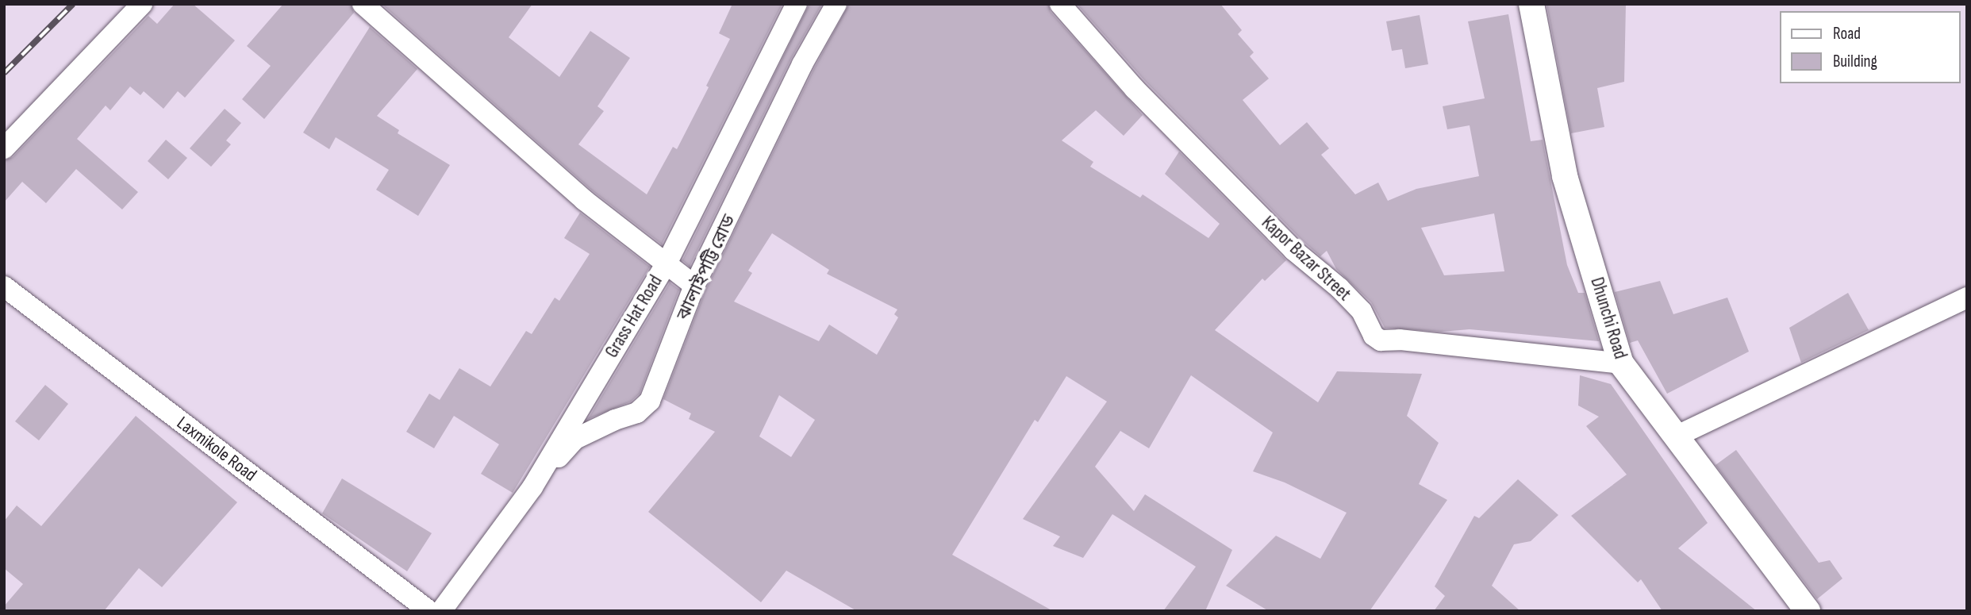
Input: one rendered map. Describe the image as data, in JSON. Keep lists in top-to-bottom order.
{
  "streets": {
    "street": [
      "Kapor Bazar Street",
      "ঝালাইপট্টি রোড",
      "Grass Hat Road",
      "Dhunchi Road",
      "Laxmikole Road"
    ]
  },
  "crossings": [
    ["Kapor Bazar Street", "Dhunchi Road"],
    ["ঝালাইপট্টি রোড", "Grass Hat Road"]
  ],
  "legend": ["Road", "Building"]
}
